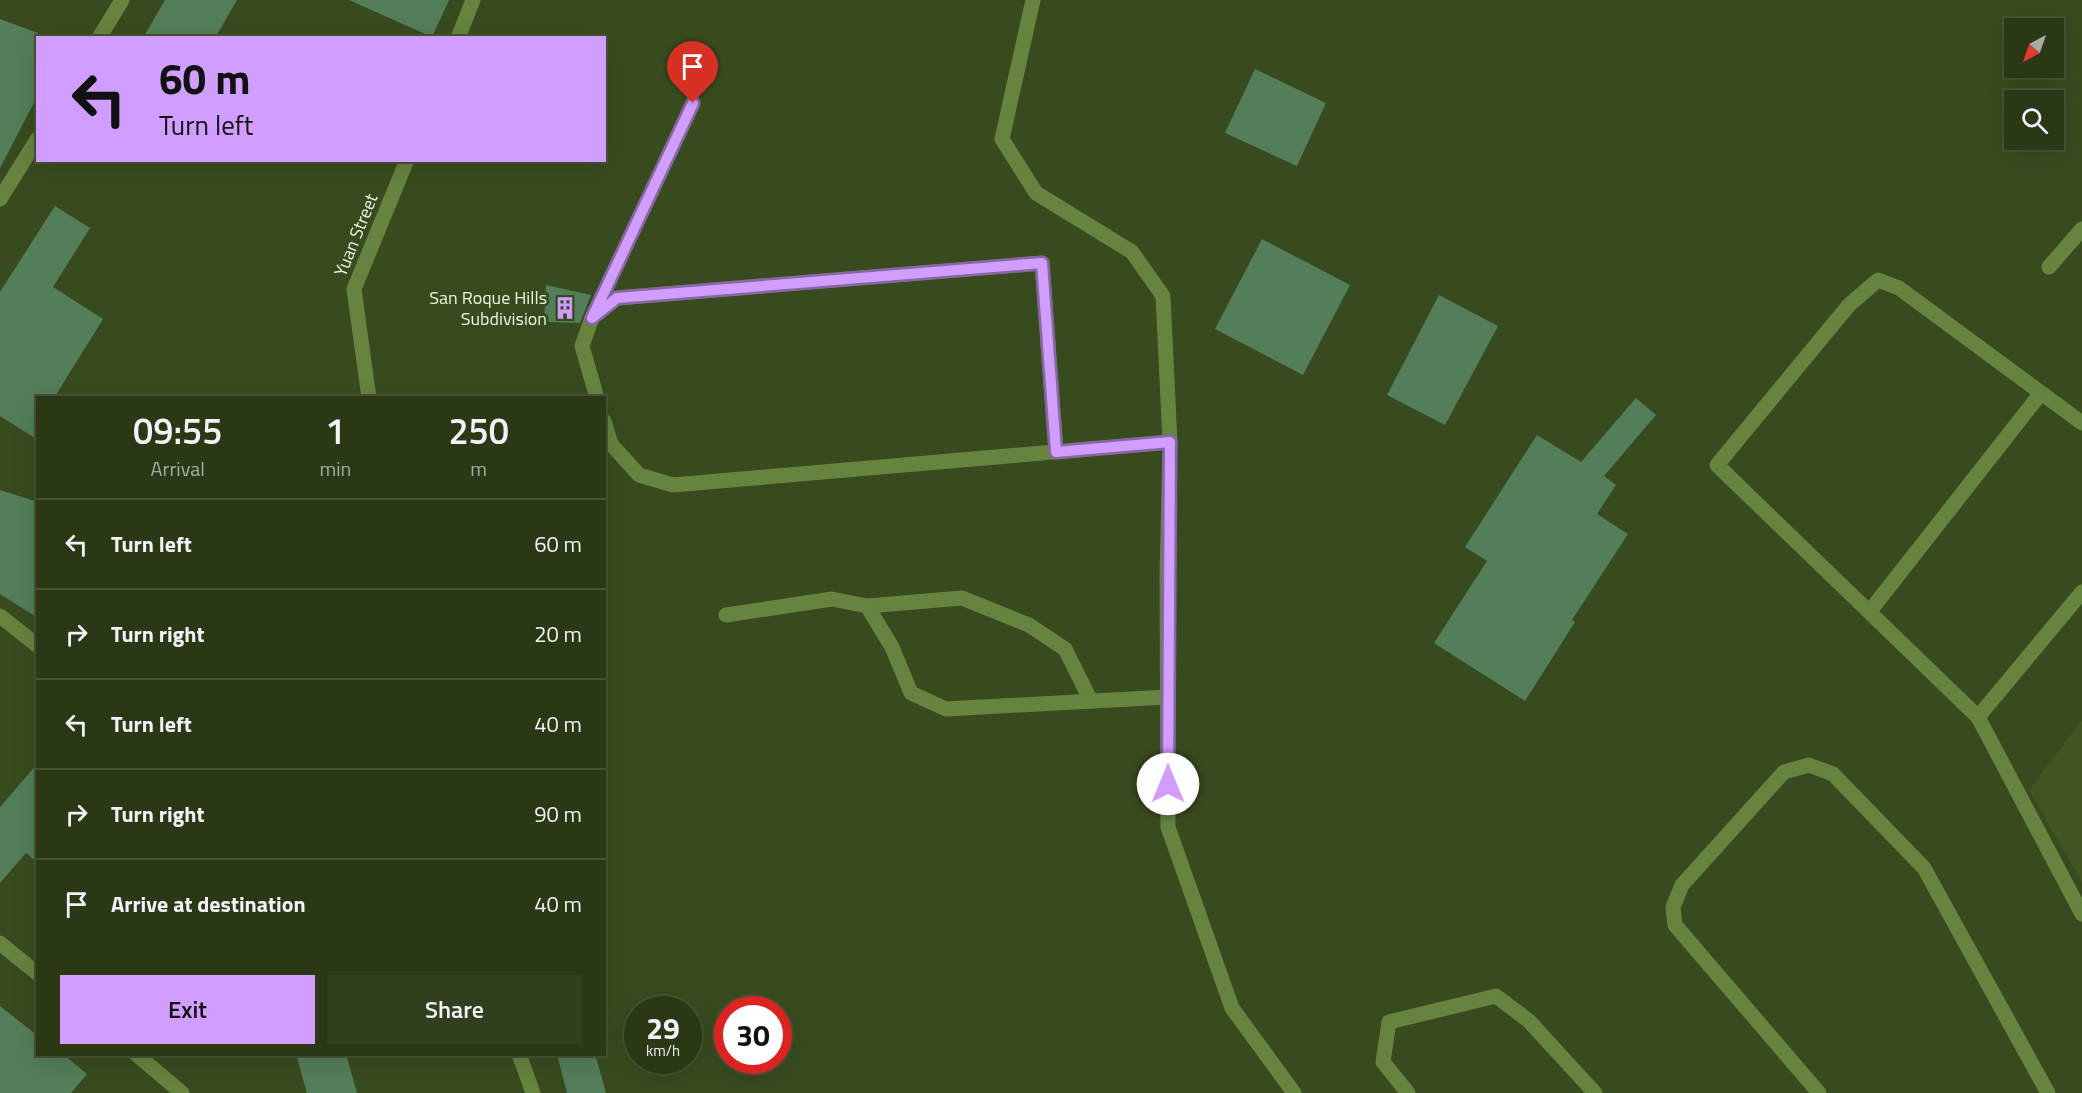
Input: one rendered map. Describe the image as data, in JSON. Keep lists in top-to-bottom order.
{
  "streets": {
    "street": ["Yuan Street"]
  },
  "places": {
    "building": ["San Roque Hills Subdivision"]
  },
  "north": "bottom left",
  "page": {
    "turn": ["60 m", "Turn left"],
    "eta": [
      "09:55",
      "Arrival",
      "1",
      "min",
      "250",
      "m"
    ],
    "list": [
      {
        "name": "Turn left",
        "value": "60 m"
      },
      {
        "name": "Turn right",
        "value": "20 m"
      },
      {
        "name": "Turn left",
        "value": "40 m"
      },
      {
        "name": "Turn right",
        "value": "90 m"
      },
      {
        "name": "Arrive at destination",
        "value": "40 m"
      }
    ],
    "buttons": ["Exit", "Share"],
    "speed": "29 km/h",
    "limit": "30"
  }
}
